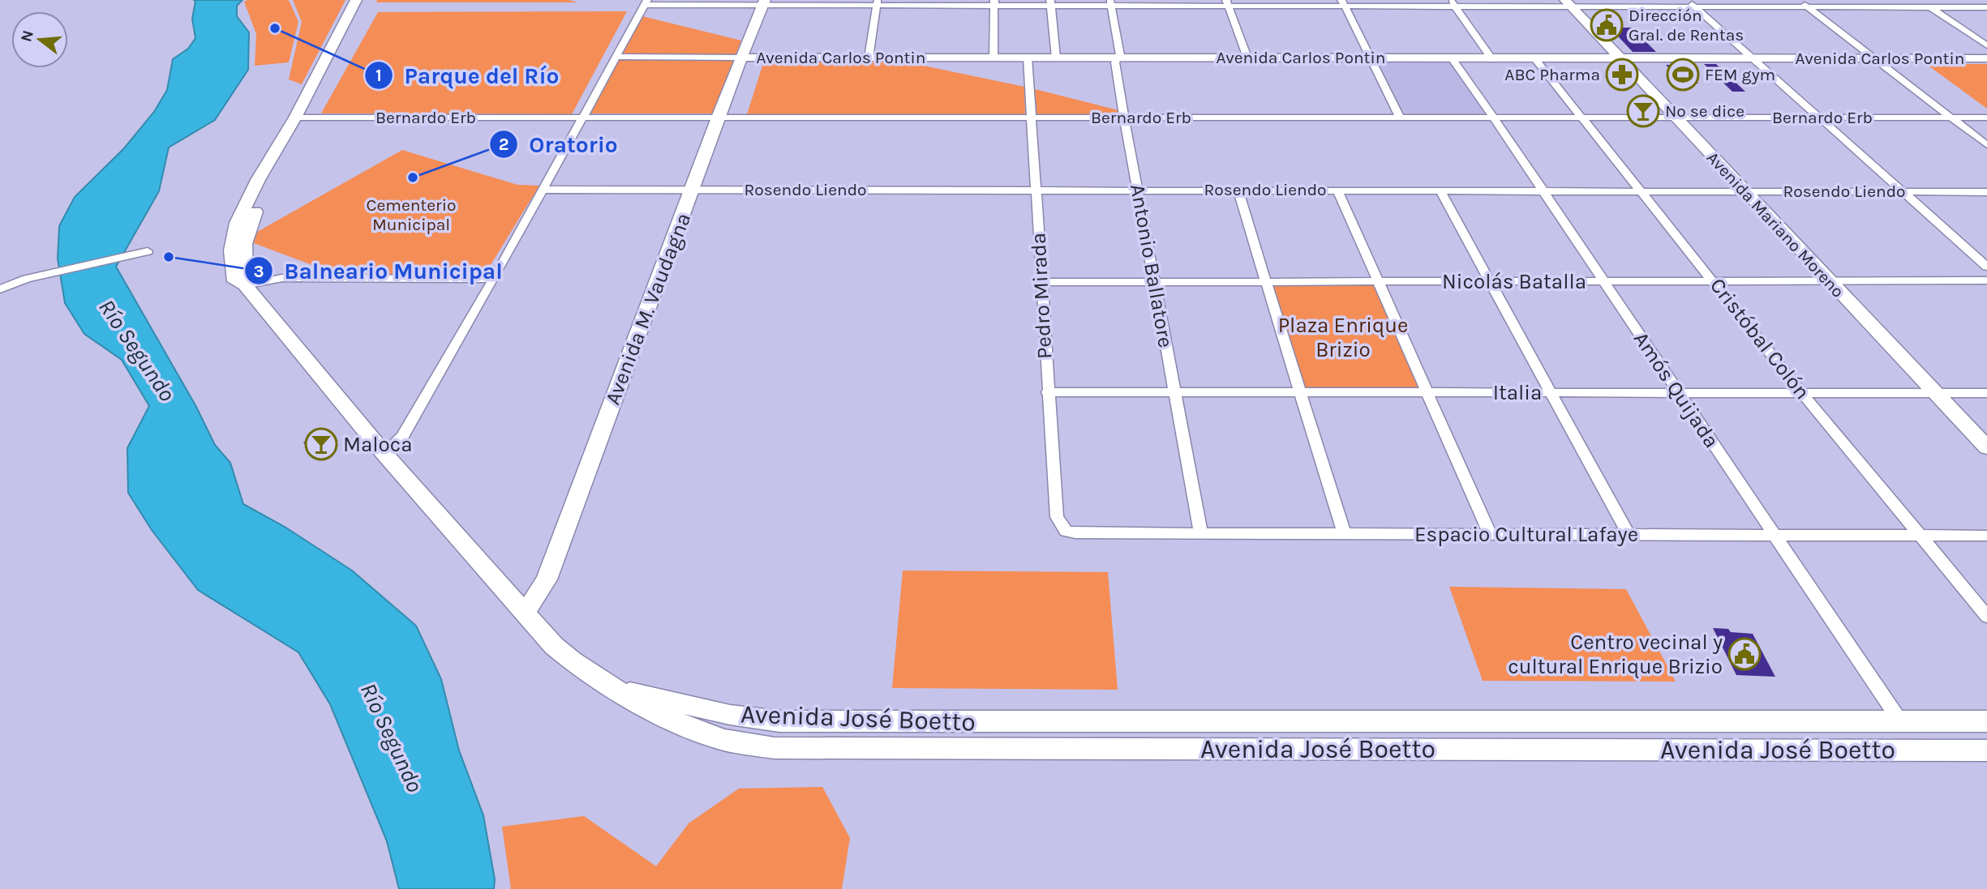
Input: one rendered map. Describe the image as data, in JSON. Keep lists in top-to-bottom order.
{
  "streets": {
    "main road": [
      "Avenida Carlos Pontin",
      "Avenida Mariano Moreno",
      "Avenida M. Vaudagna",
      "Avenida José Boetto"
    ],
    "street": [
      "Bernardo Erb",
      "Rosendo Liendo",
      "Antonio Ballatore",
      "Nicolás Batalla",
      "Pedro Mirada",
      "Cristóbal Colón",
      "Amós Quijada",
      "Italia",
      "Espacio Cultural Lafaye"
    ]
  },
  "crossings": [
    ["Avenida Carlos Pontin", "Avenida Mariano Moreno"],
    ["Avenida Carlos Pontin", "Antonio Ballatore"],
    ["Avenida Carlos Pontin", "Pedro Mirada"],
    ["Avenida Carlos Pontin", "Avenida M. Vaudagna"],
    ["Avenida Carlos Pontin", "Cristóbal Colón"],
    ["Avenida Carlos Pontin", "Amós Quijada"],
    ["Bernardo Erb", "Avenida Mariano Moreno"],
    ["Bernardo Erb", "Antonio Ballatore"],
    ["Bernardo Erb", "Pedro Mirada"],
    ["Bernardo Erb", "Avenida M. Vaudagna"],
    ["Bernardo Erb", "Cristóbal Colón"],
    ["Bernardo Erb", "Amós Quijada"],
    ["Rosendo Liendo", "Avenida Mariano Moreno"],
    ["Rosendo Liendo", "Antonio Ballatore"],
    ["Rosendo Liendo", "Pedro Mirada"],
    ["Rosendo Liendo", "Avenida M. Vaudagna"],
    ["Rosendo Liendo", "Cristóbal Colón"],
    ["Rosendo Liendo", "Amós Quijada"],
    ["Avenida Mariano Moreno", "Nicolás Batalla"],
    ["Avenida Mariano Moreno", "Italia"],
    ["Antonio Ballatore", "Nicolás Batalla"],
    ["Antonio Ballatore", "Italia"],
    ["Antonio Ballatore", "Espacio Cultural Lafaye"],
    ["Nicolás Batalla", "Pedro Mirada"],
    ["Nicolás Batalla", "Cristóbal Colón"],
    ["Nicolás Batalla", "Amós Quijada"],
    ["Pedro Mirada", "Italia"],
    ["Pedro Mirada", "Espacio Cultural Lafaye"],
    ["Cristóbal Colón", "Italia"],
    ["Cristóbal Colón", "Espacio Cultural Lafaye"],
    ["Amós Quijada", "Italia"],
    ["Amós Quijada", "Espacio Cultural Lafaye"],
    ["Amós Quijada", "Avenida José Boetto"]
  ],
  "water": ["Río Segundo"],
  "parks": ["Cementerio Municipal", "Plaza Enrique Brizio"],
  "places": {
    "public building": ["Dirección Gral. de Rentas", "Centro vecinal y cultural Enrique Brizio"],
    "other": ["Parque del Río", "Oratorio", "Balneario Municipal"],
    "pharmacy": ["ABC Pharma"],
    "sports": ["FEM gym"],
    "bar": ["No se dice", "Maloca"]
  },
  "north": "left"
}
